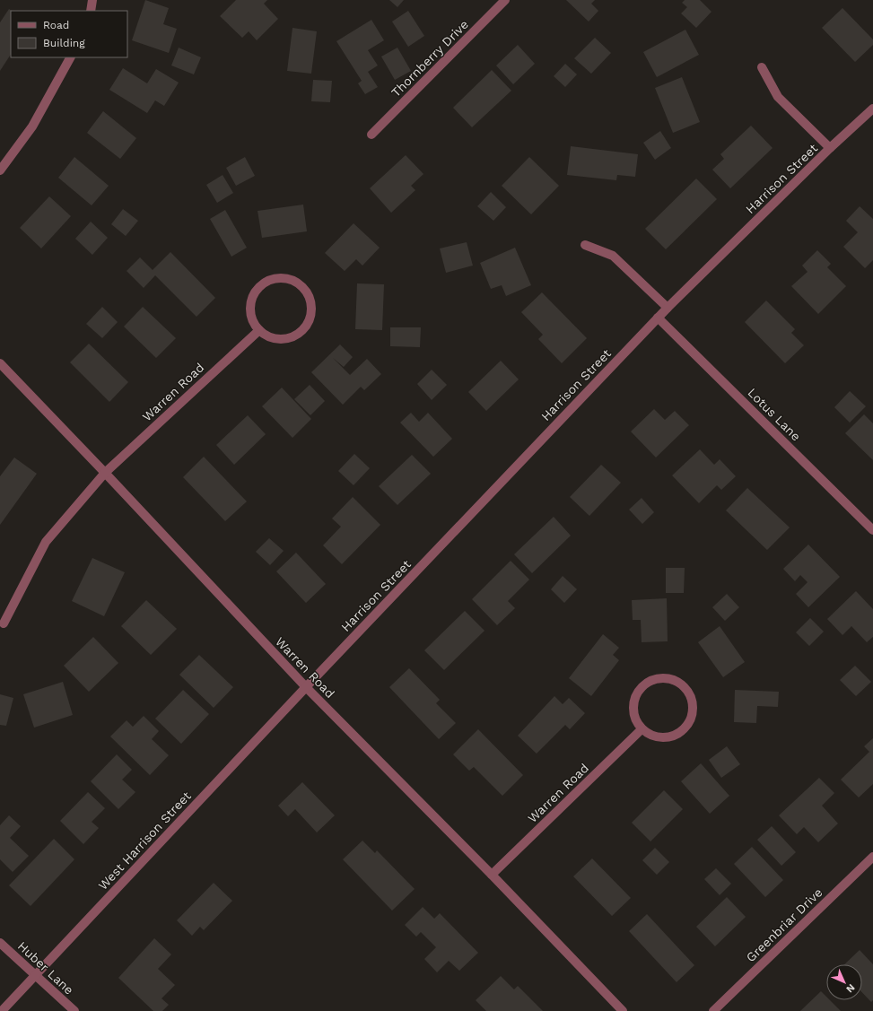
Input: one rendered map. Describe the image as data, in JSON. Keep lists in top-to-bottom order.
{
  "streets": {
    "street": [
      "Thornberry Drive",
      "Harrison Street",
      "Warren Road",
      "Lotus Lane",
      "West Harrison Street",
      "Greenbriar Drive",
      "Huber Lane"
    ]
  },
  "crossings": [
    ["Harrison Street", "Warren Road"],
    ["Harrison Street", "Lotus Lane"],
    ["Harrison Street", "West Harrison Street"],
    ["Warren Road", "West Harrison Street"],
    ["West Harrison Street", "Huber Lane"]
  ],
  "legend": ["Road", "Building"],
  "north": "bottom right"
}
